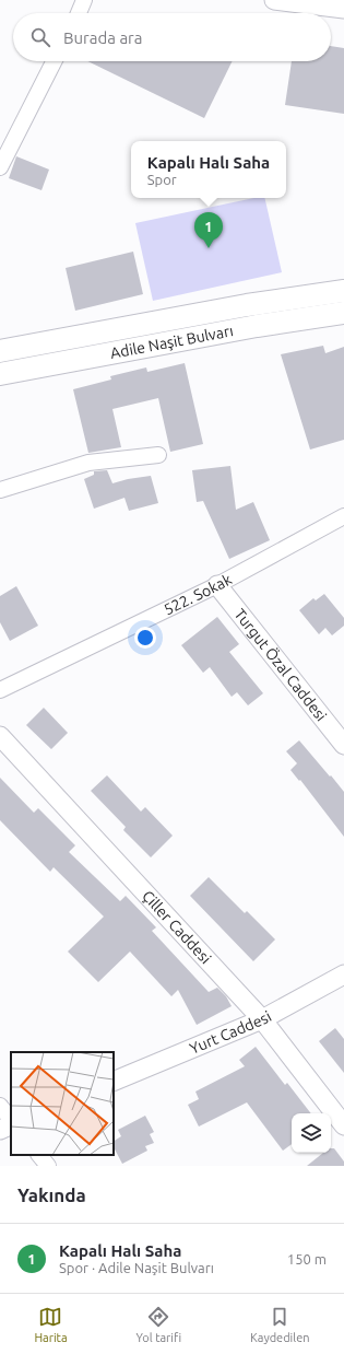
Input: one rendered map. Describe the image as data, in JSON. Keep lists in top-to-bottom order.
{
  "streets": {
    "main road": ["Adile Naşit Bulvarı"],
    "street": [
      "522. Sokak",
      "Turgut Özal Caddesi",
      "Çiller Caddesi",
      "Yurt Caddesi"
    ]
  },
  "crossings": [
    ["522. Sokak", "Turgut Özal Caddesi"],
    ["Çiller Caddesi", "Yurt Caddesi"]
  ],
  "page": {
    "search": "Burada ara",
    "popup": ["Kapalı Halı Saha", "Spor"],
    "pins": "1",
    "heading": "Yakında",
    "list": [
      {
        "mark": "1",
        "name": "Kapalı Halı Saha",
        "note": "Spor · Adile Naşit Bulvarı",
        "value": "150 m"
      }
    ],
    "nav": ["Harita", "Yol tarifi", "Kaydedilen"]
  }
}
